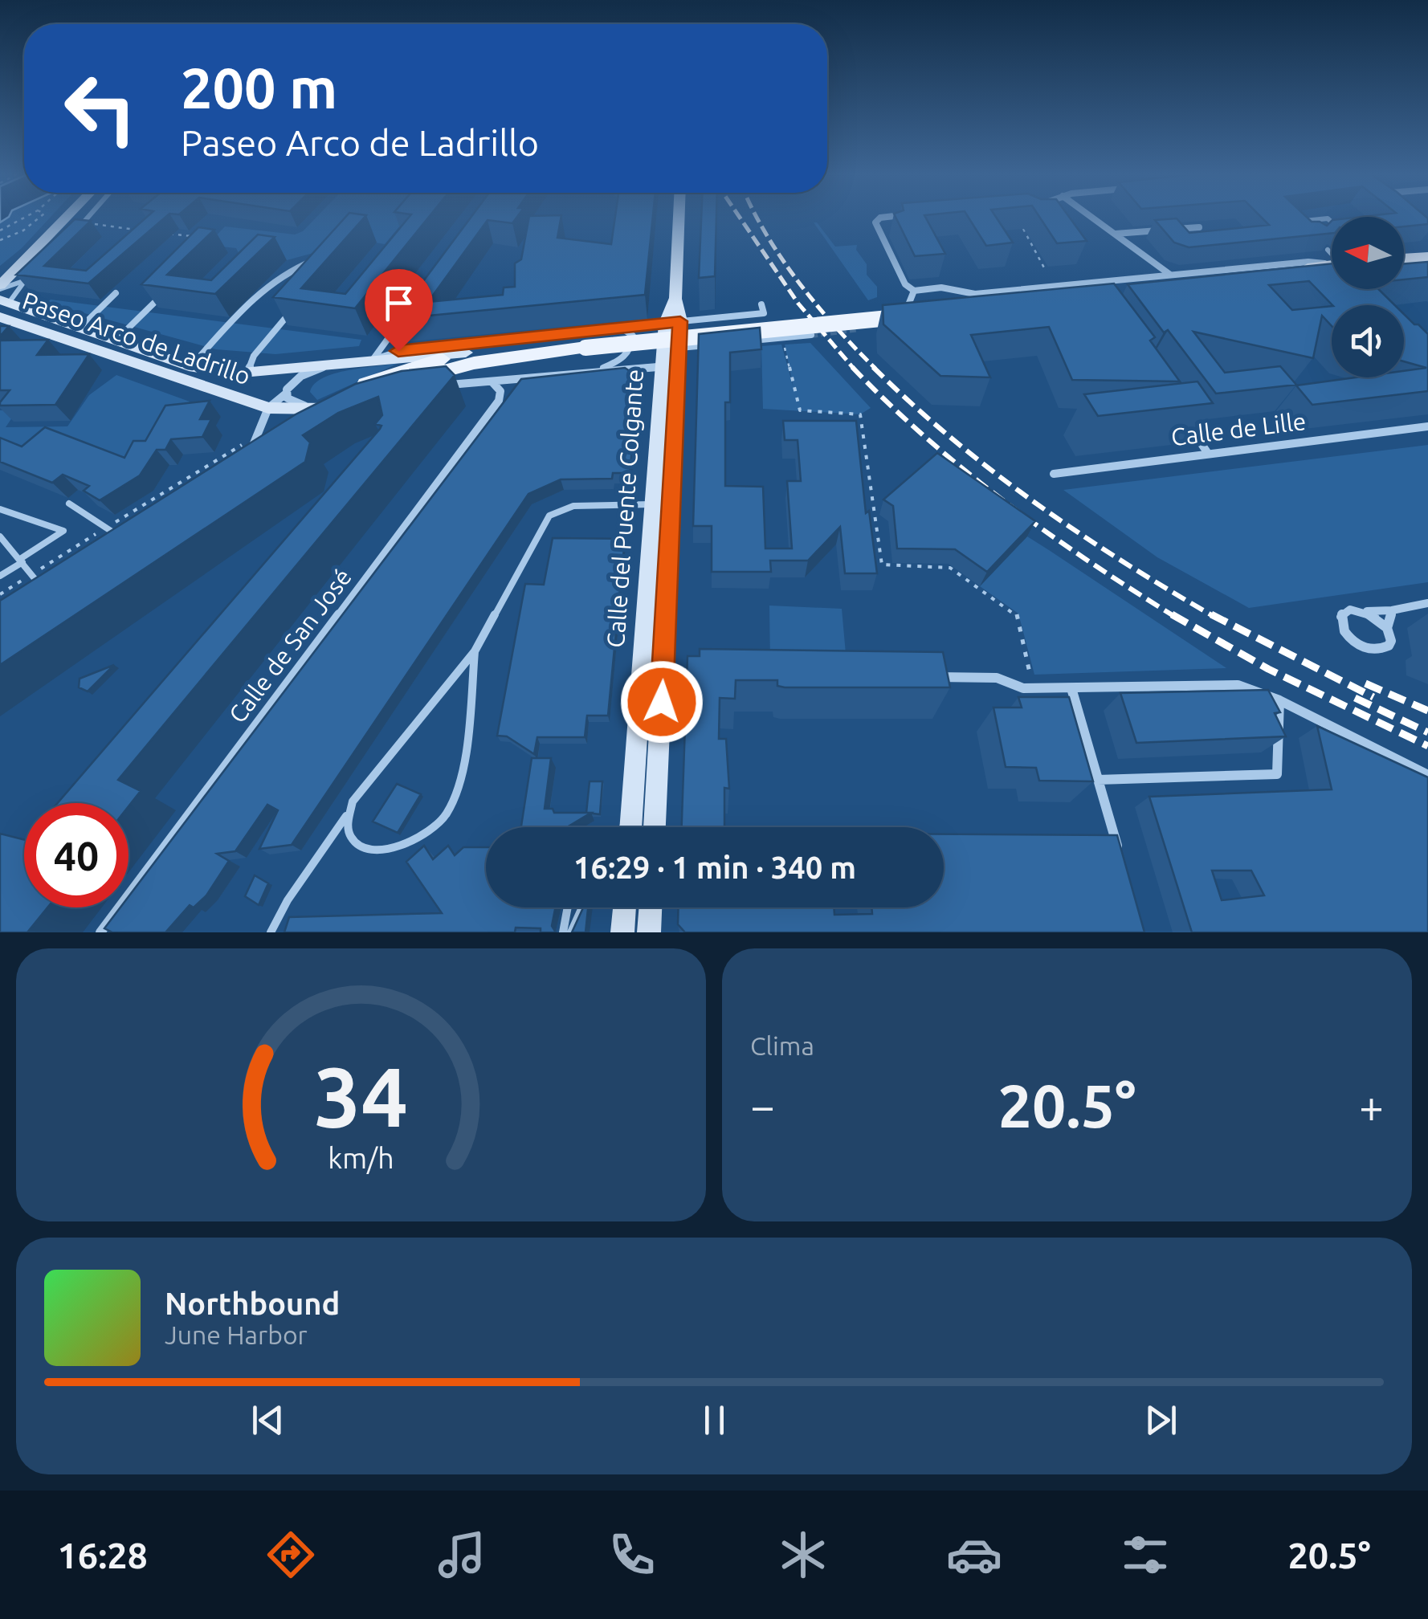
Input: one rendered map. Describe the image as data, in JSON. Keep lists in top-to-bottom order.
{
  "streets": {
    "main road": ["Paseo Arco de Ladrillo"],
    "street": ["Calle de Lille", "Calle del Puente Colgante", "Calle de San José"]
  },
  "crossings": [
    ["Paseo Arco de Ladrillo", "Calle del Puente Colgante"]
  ],
  "north": "left",
  "page": {
    "turn": ["200 m", "Paseo Arco de Ladrillo"],
    "limit": "40",
    "trip": "16:29 · 1 min · 340 m",
    "tile": "Clima",
    "heat": ["−", "20.5°", "+"],
    "song": ["Northbound", "June Harbor"],
    "tabs": ["16:28", "20.5°"],
    "gauge": ["34", "km/h"]
  }
}
